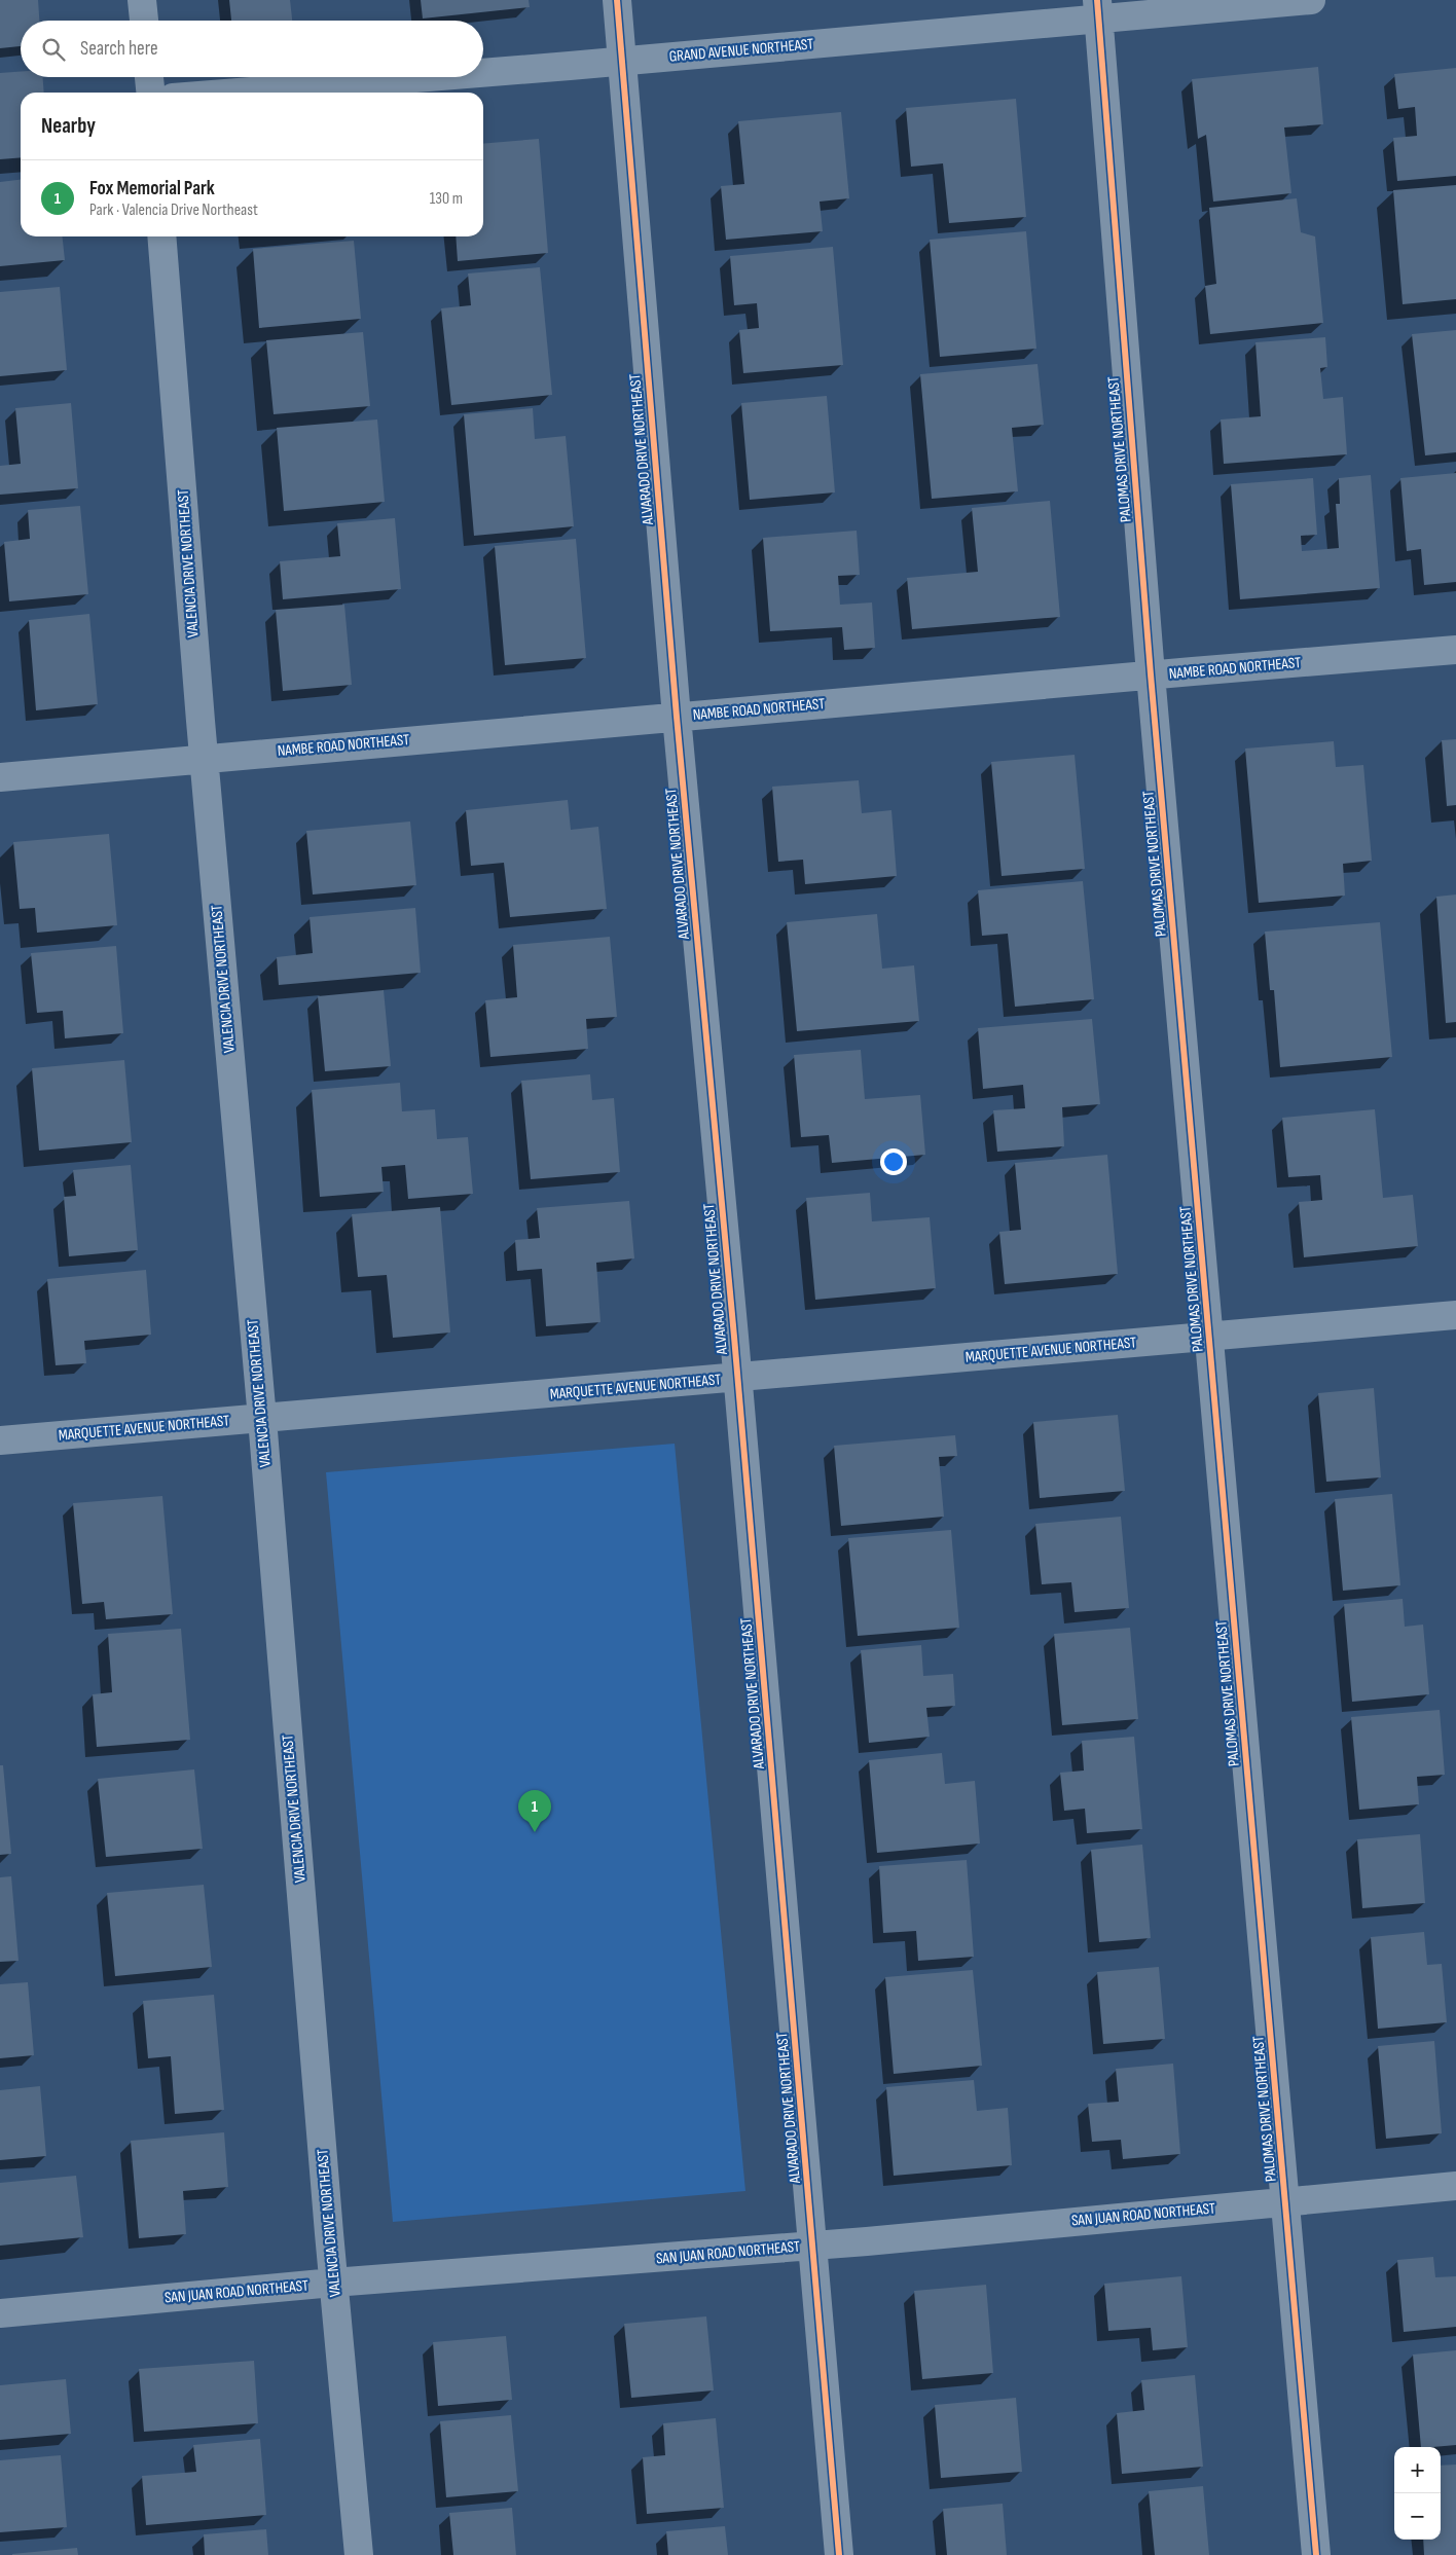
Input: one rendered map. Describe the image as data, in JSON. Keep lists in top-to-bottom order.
{
  "streets": {
    "street": [
      "GRAND AVENUE NORTHEAST",
      "ALVARADO DRIVE NORTHEAST",
      "PALOMAS DRIVE NORTHEAST",
      "VALENCIA DRIVE NORTHEAST",
      "NAMBE ROAD NORTHEAST",
      "MARQUETTE AVENUE NORTHEAST",
      "SAN JUAN ROAD NORTHEAST"
    ]
  },
  "crossings": [
    ["GRAND AVENUE NORTHEAST", "ALVARADO DRIVE NORTHEAST"],
    ["GRAND AVENUE NORTHEAST", "PALOMAS DRIVE NORTHEAST"],
    ["ALVARADO DRIVE NORTHEAST", "NAMBE ROAD NORTHEAST"],
    ["ALVARADO DRIVE NORTHEAST", "MARQUETTE AVENUE NORTHEAST"],
    ["ALVARADO DRIVE NORTHEAST", "SAN JUAN ROAD NORTHEAST"],
    ["PALOMAS DRIVE NORTHEAST", "NAMBE ROAD NORTHEAST"],
    ["PALOMAS DRIVE NORTHEAST", "MARQUETTE AVENUE NORTHEAST"],
    ["PALOMAS DRIVE NORTHEAST", "SAN JUAN ROAD NORTHEAST"],
    ["VALENCIA DRIVE NORTHEAST", "NAMBE ROAD NORTHEAST"],
    ["VALENCIA DRIVE NORTHEAST", "MARQUETTE AVENUE NORTHEAST"],
    ["VALENCIA DRIVE NORTHEAST", "SAN JUAN ROAD NORTHEAST"]
  ],
  "page": {
    "search": "Search here",
    "heading": "Nearby",
    "list": [
      {
        "mark": "1",
        "name": "Fox Memorial Park",
        "note": "Park · Valencia Drive Northeast",
        "value": "130 m"
      }
    ],
    "pins": "1",
    "map_buttons": ["+", "−"]
  }
}
